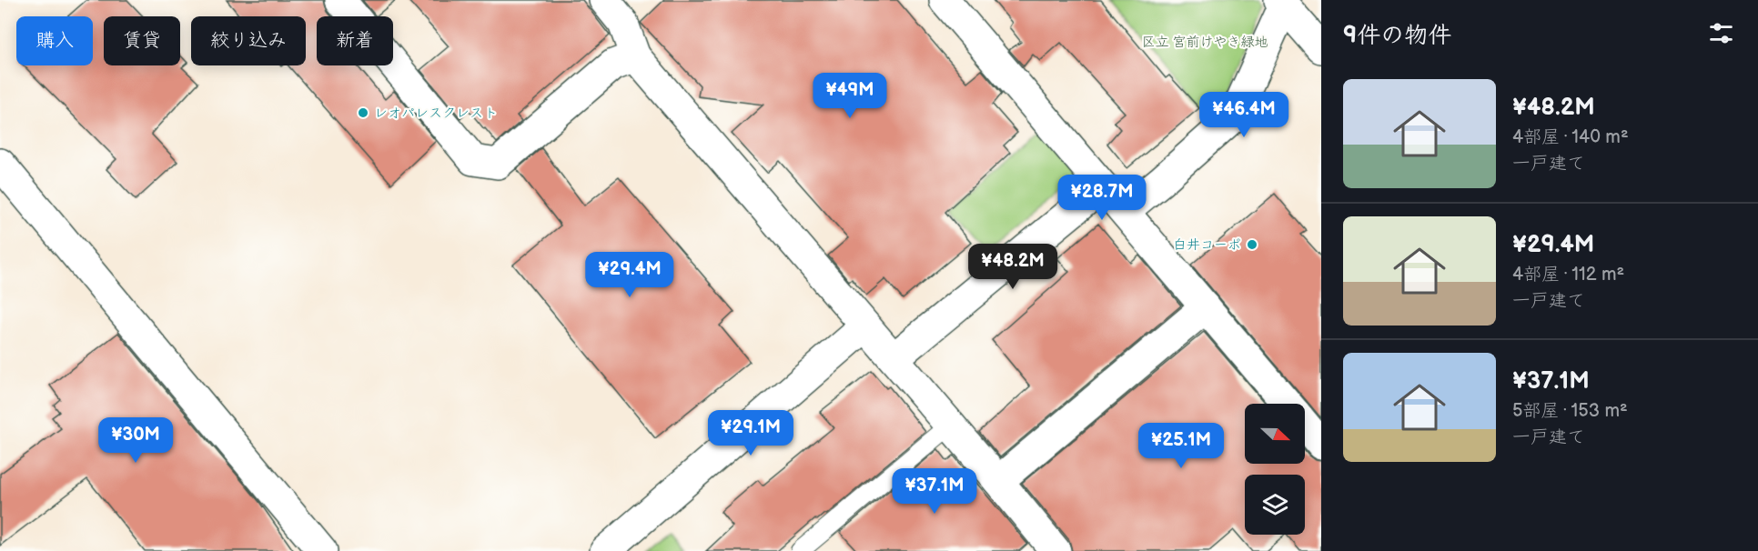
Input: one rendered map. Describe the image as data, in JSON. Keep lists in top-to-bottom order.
{
  "parks": ["区立 宮前けやき緑地"],
  "places": ["レオパレスクレスト", "白井コーポ"],
  "north": "right",
  "page": {
    "heading": "9件の物件",
    "chip": [
      "購入",
      "賃貸",
      "絞り込み",
      "新着"
    ],
    "list": [
      {
        "name": "¥48.2M",
        "note": "4部屋 · 140 m² · 一戸建て"
      },
      {
        "name": "¥29.4M",
        "note": "4部屋 · 112 m² · 一戸建て"
      },
      {
        "name": "¥37.1M",
        "note": "5部屋 · 153 m² · 一戸建て"
      }
    ],
    "price": [
      "¥49M",
      "¥46.4M",
      "¥28.7M",
      "¥48.2M",
      "¥29.4M",
      "¥29.1M",
      "¥30M",
      "¥25.1M",
      "¥37.1M"
    ]
  }
}
